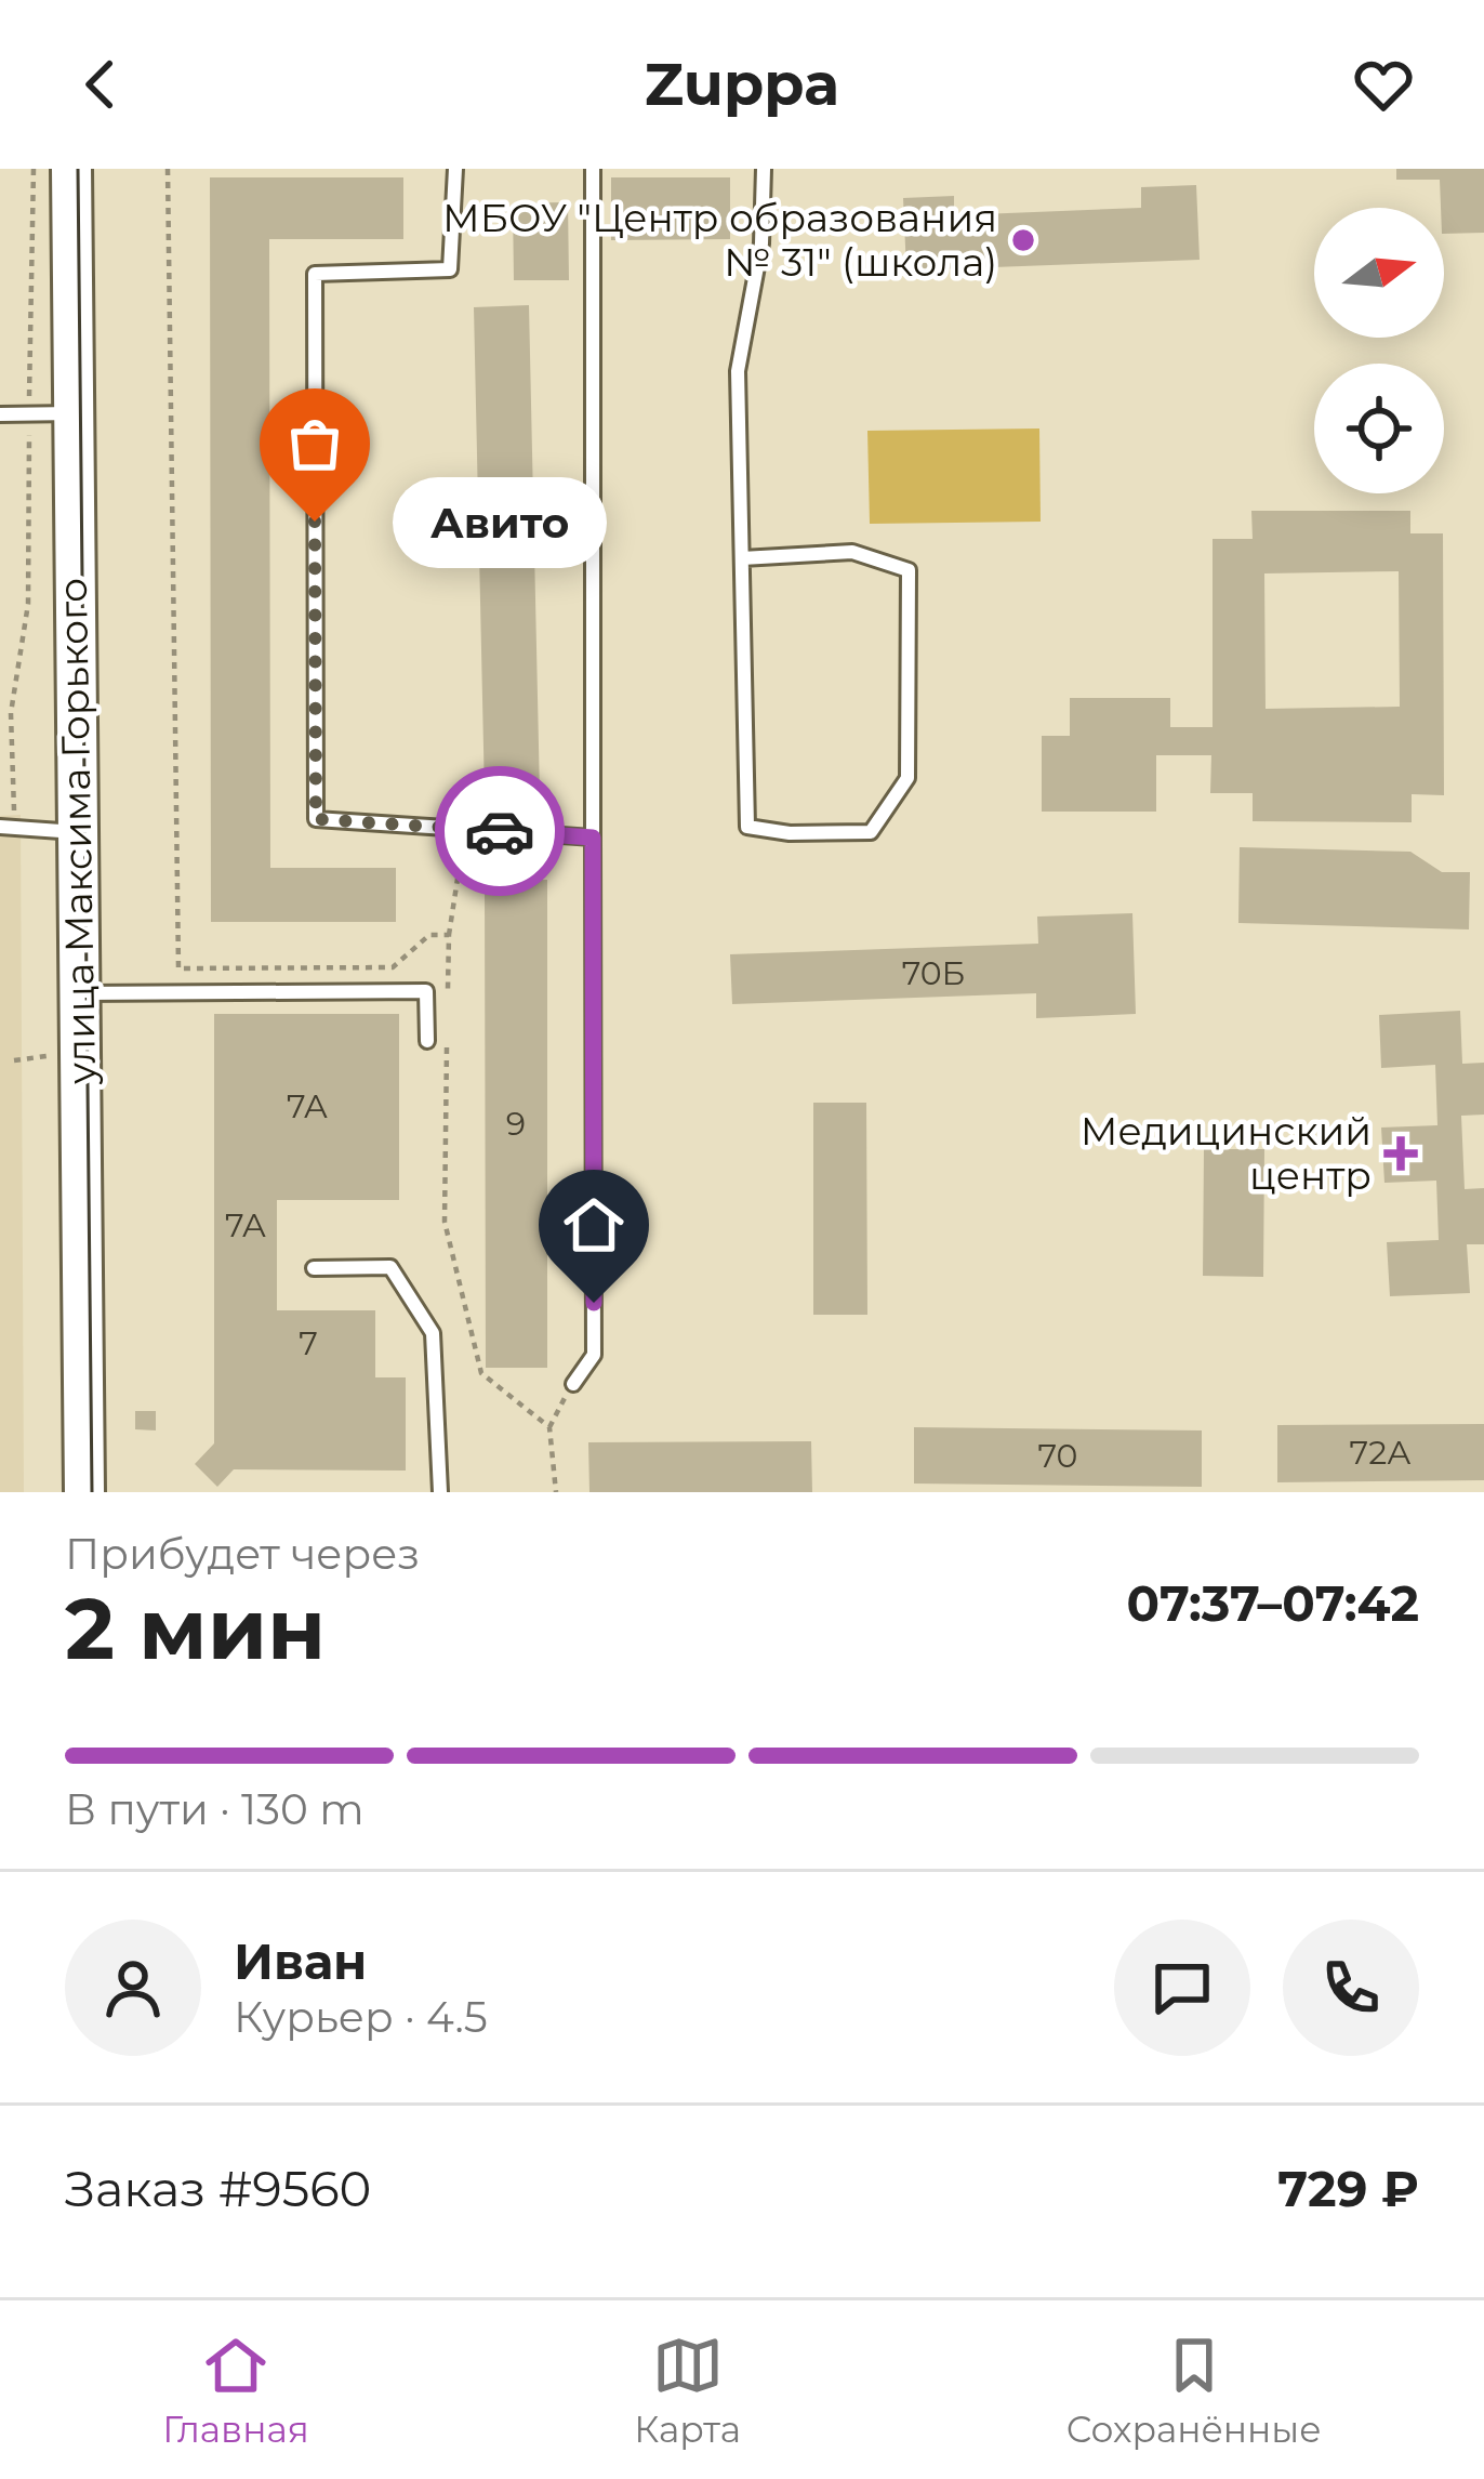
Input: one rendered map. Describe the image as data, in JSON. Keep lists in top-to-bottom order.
{
  "streets": {
    "main road": ["улица Максима Горького"]
  },
  "places": {
    "other": ["МБОУ \"Центр образования № 31\" (школа)", "Авито"],
    "health": ["Медицинский центр"]
  },
  "house_numbers": [
    "70Б",
    "7А",
    "9",
    "7А",
    "7",
    "72А",
    "70"
  ],
  "north": "right",
  "page": {
    "header": "Zuppa",
    "bubble": "Авито",
    "heading": ["2 мин", "Прибудет через", "07:37–07:42"],
    "panel": [
      "Иван",
      "Курьер · 4.5",
      "Заказ #9560",
      "729 ₽"
    ],
    "bar": "В пути · 130 m",
    "tabs": ["Главная", "Карта", "Сохранённые"]
  }
}
